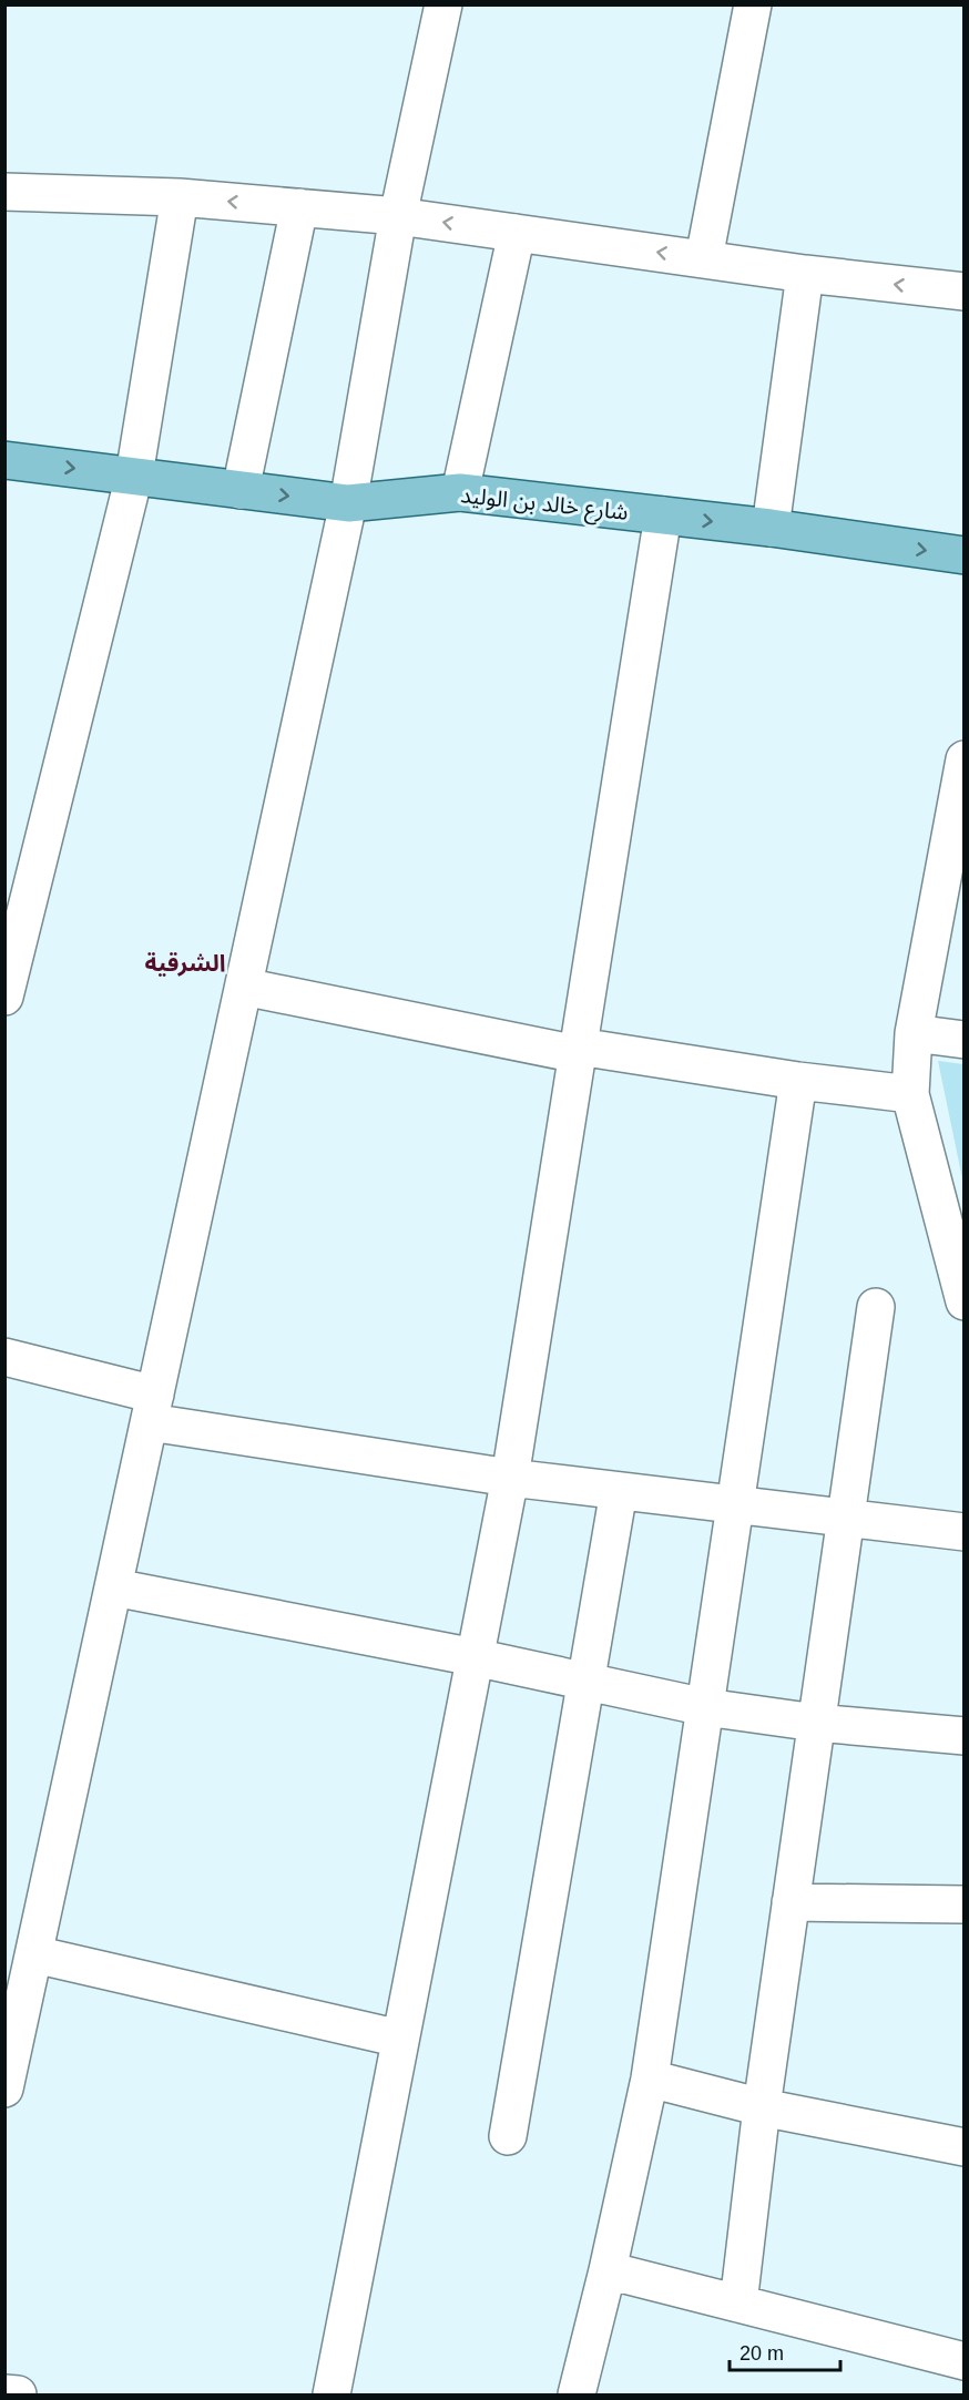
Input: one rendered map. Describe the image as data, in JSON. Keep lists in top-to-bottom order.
{
  "streets": {
    "main road": ["شارع خالد بن الوليد"]
  },
  "one_way": ["شارع خالد بن الوليد"],
  "districts": ["الشرقية"],
  "scale_bar": "20 m"
}
